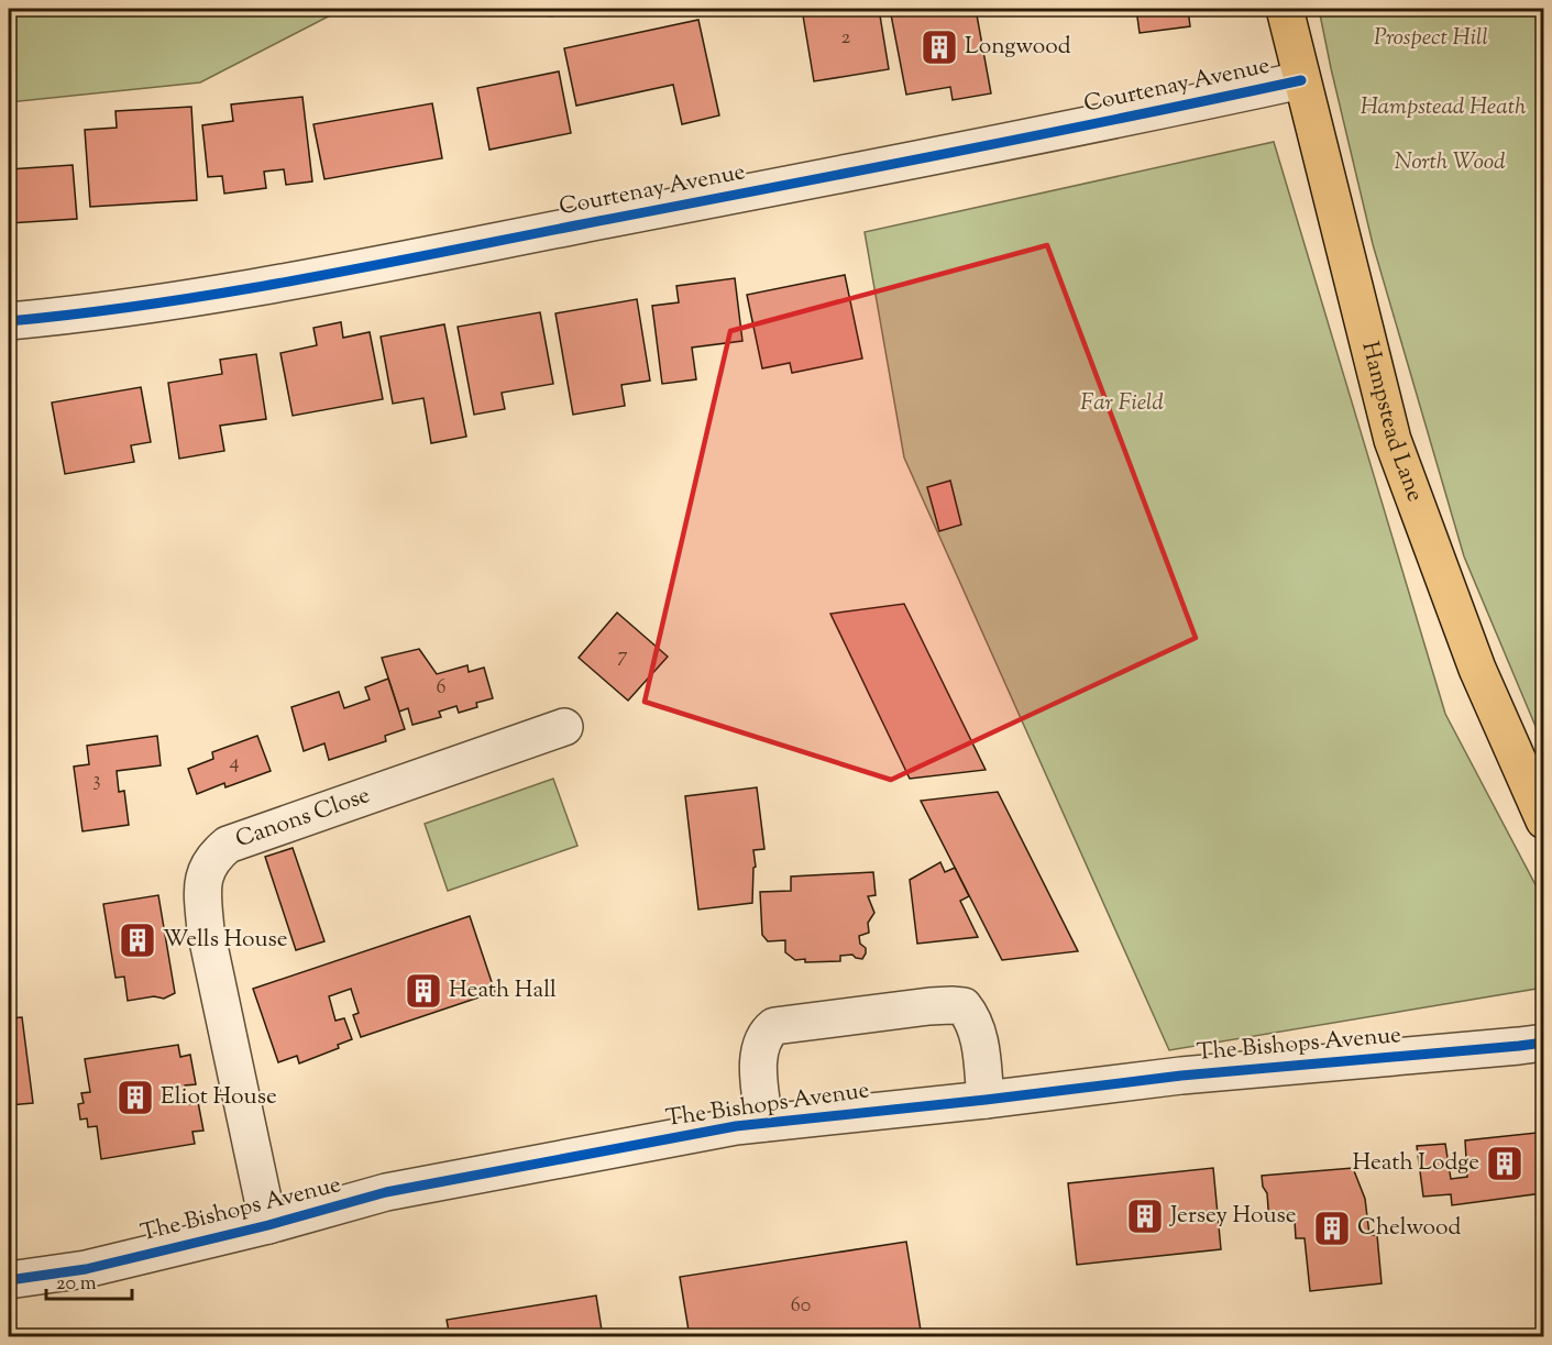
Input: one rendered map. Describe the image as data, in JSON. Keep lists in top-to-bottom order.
{
  "streets": {
    "main road": ["Hampstead Lane"],
    "street": ["Courtenay Avenue", "Canons Close", "The Bishops Avenue"]
  },
  "crossings": [
    ["Courtenay Avenue", "Hampstead Lane"],
    ["Canons Close", "The Bishops Avenue"]
  ],
  "parks": [
    "Prospect Hill",
    "Hampstead Heath",
    "North Wood",
    "Far Field"
  ],
  "places": {
    "building": [
      "Longwood",
      "Wells House",
      "Heath Hall",
      "Eliot House",
      "Heath Lodge",
      "Jersey House",
      "Chelwood"
    ]
  },
  "house_numbers": [
    "2",
    "7",
    "6",
    "4",
    "3",
    "60"
  ],
  "scale_bar": "20 m"
}
